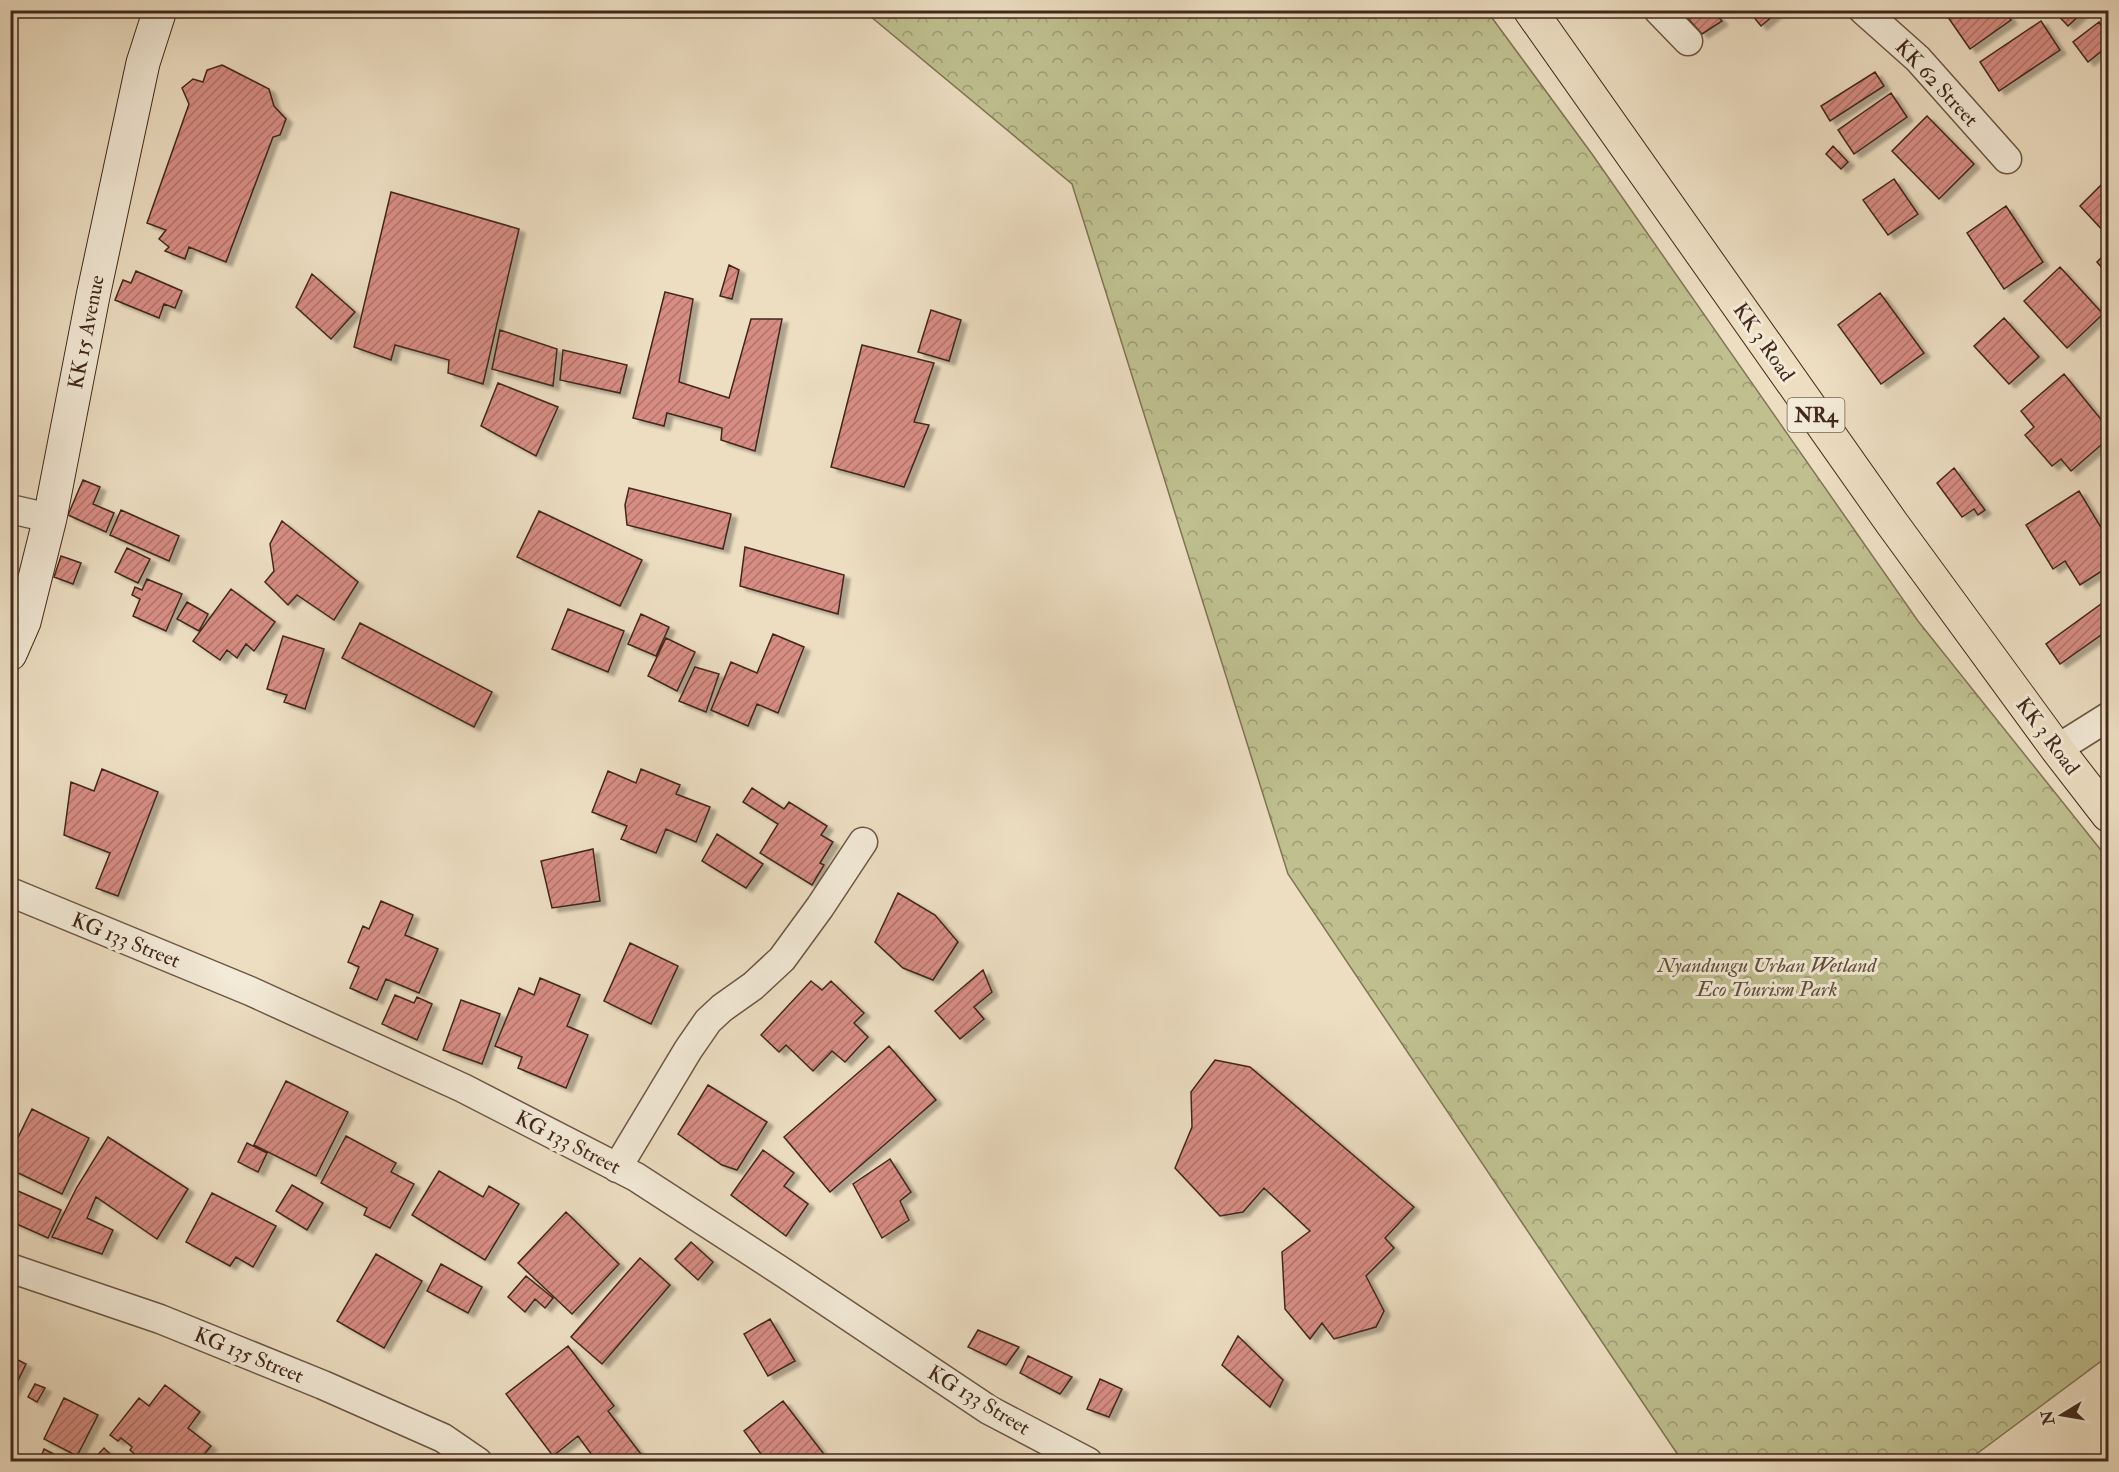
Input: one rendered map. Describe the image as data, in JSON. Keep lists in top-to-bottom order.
{
  "streets": {
    "highway": ["KK 3 Road", "NR4"],
    "street": [
      "KK 62 Street",
      "KK 15 Avenue",
      "KG 133 Street",
      "KG 135 Street"
    ]
  },
  "parks": ["Nyandungu Urban Wetland Eco Tourism Park"],
  "north": "left"
}
